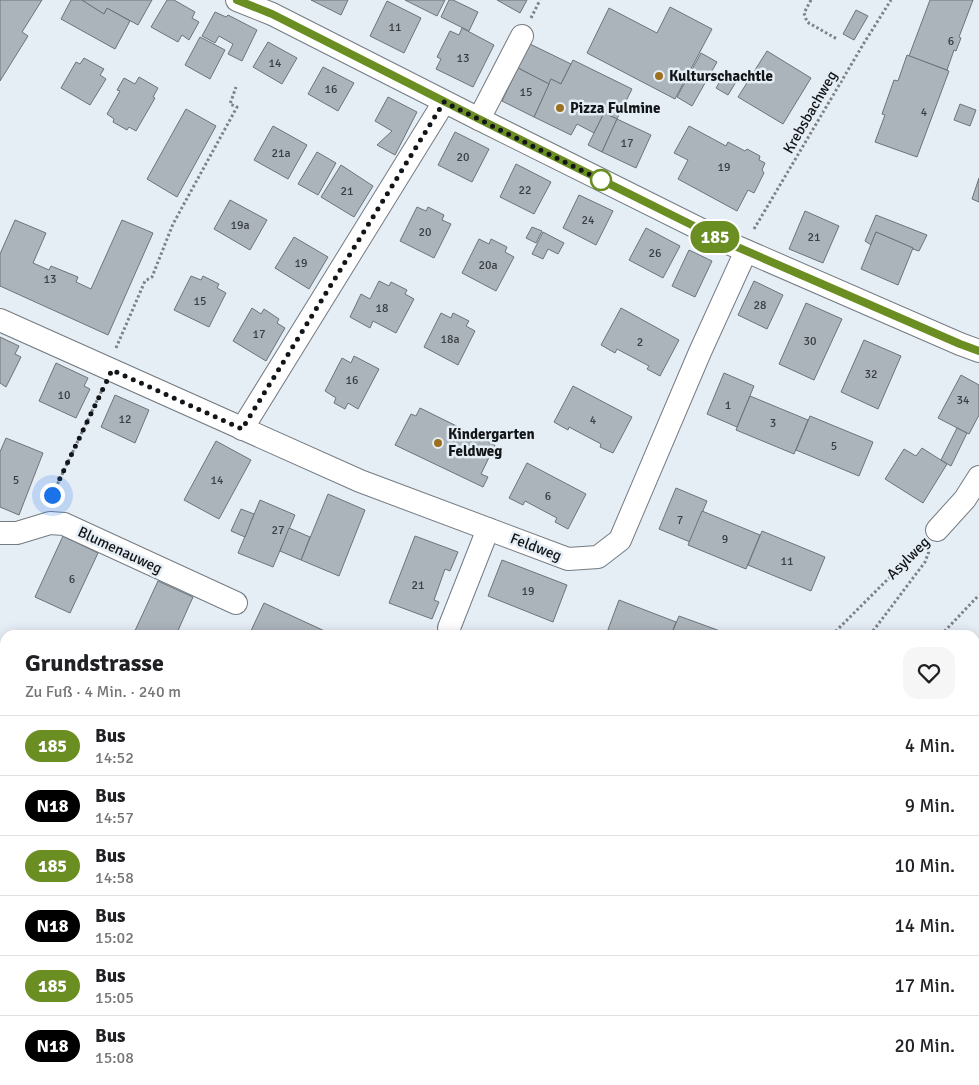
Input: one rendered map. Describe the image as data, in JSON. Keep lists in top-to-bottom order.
{
  "streets": {
    "street": ["Feldweg", "Blumenauweg", "Asylweg"],
    "path": ["Krebsbachweg"]
  },
  "crossings": [
    ["Krebsbachweg", "Feldweg"]
  ],
  "places": ["Kulturschachtle", "Pizza Fulmine", "Kindergarten Feldweg"],
  "lines": ["bus line 185"],
  "house_numbers": [
    "11",
    "6",
    "13",
    "14",
    "16",
    "15",
    "4",
    "17",
    "21a",
    "20",
    "19",
    "22",
    "21",
    "24",
    "19a",
    "20",
    "21",
    "26",
    "19",
    "20a",
    "13",
    "15",
    "28",
    "18",
    "17",
    "18a",
    "30",
    "2",
    "32",
    "16",
    "10",
    "34",
    "1",
    "12",
    "4",
    "3",
    "5",
    "5",
    "14",
    "6",
    "7",
    "27",
    "9",
    "11",
    "6",
    "21",
    "19"
  ],
  "page": {
    "on_map": "185",
    "heading": ["Grundstrasse", "Zu Fuß · 4 Min. · 240 m"],
    "list": [
      {
        "mark": "185",
        "name": "Bus",
        "note": "14:52",
        "value": "4 Min."
      },
      {
        "mark": "N18",
        "name": "Bus",
        "note": "14:57",
        "value": "9 Min."
      },
      {
        "mark": "185",
        "name": "Bus",
        "note": "14:58",
        "value": "10 Min."
      },
      {
        "mark": "N18",
        "name": "Bus",
        "note": "15:02",
        "value": "14 Min."
      },
      {
        "mark": "185",
        "name": "Bus",
        "note": "15:05",
        "value": "17 Min."
      },
      {
        "mark": "N18",
        "name": "Bus",
        "note": "15:08",
        "value": "20 Min."
      }
    ]
  }
}
